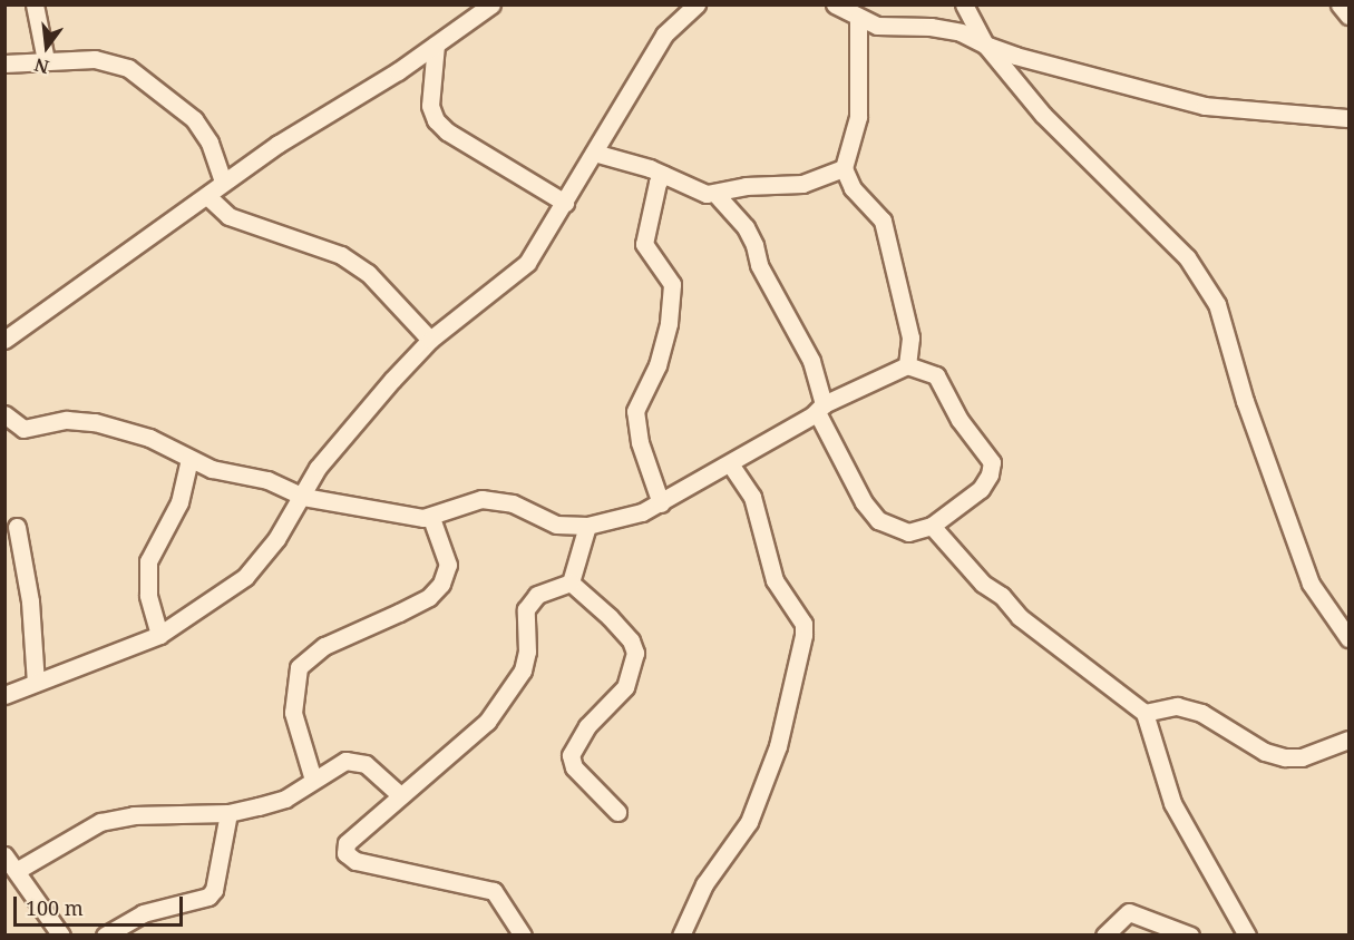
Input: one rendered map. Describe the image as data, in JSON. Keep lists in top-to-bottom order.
{
  "scale_bar": "100 m",
  "north": "bottom"
}
